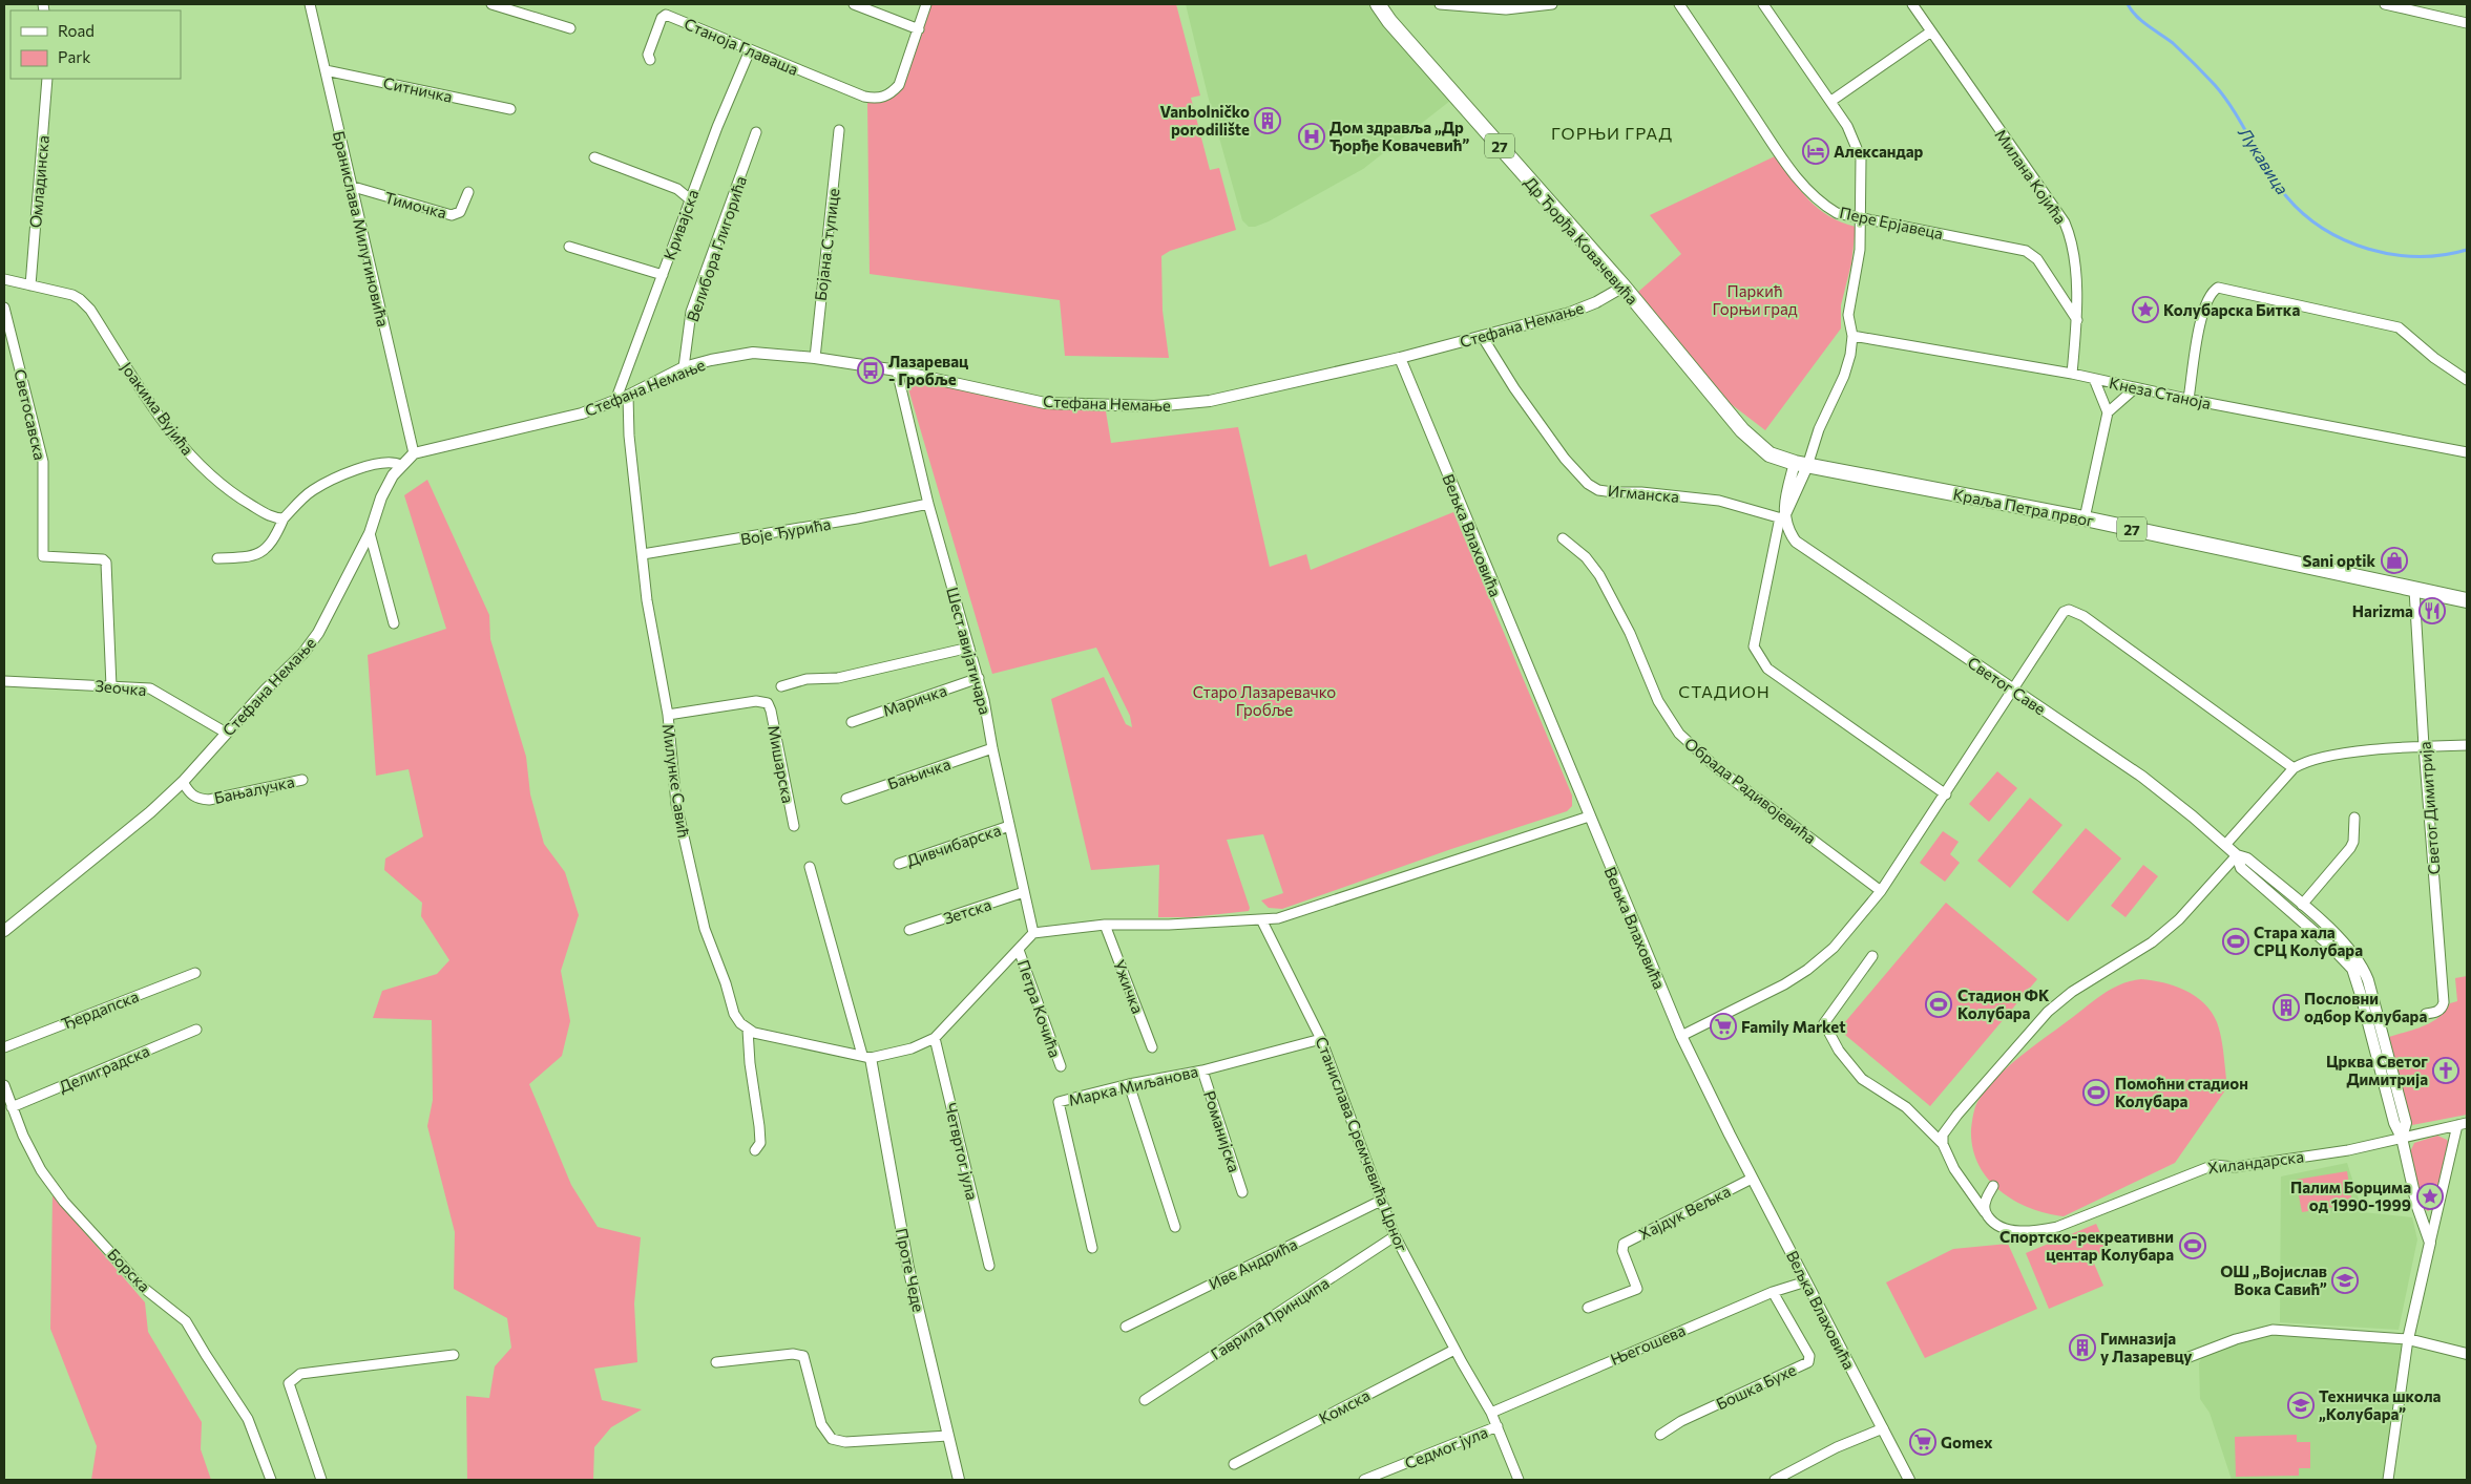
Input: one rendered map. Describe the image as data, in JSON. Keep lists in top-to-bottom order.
{
  "streets": {
    "main road": ["27", "Др Ђорђа Ковачевића", "Краља Петра првог"],
    "street": [
      "Станоја Главаша",
      "Ситничка",
      "Милана Којића",
      "Омладинска",
      "Тимочка",
      "Пере Ерјавеца",
      "Кривајска",
      "Бранислава Милутиновића",
      "Бојана Ступице",
      "Велибора Глигорића",
      "Стефана Немање",
      "Кнеза Станоја",
      "Јоакима Вујића",
      "Светосавска",
      "Игманска",
      "Воје Ђурића",
      "Вељка Влаховића",
      "Шест авијатичара",
      "Светог Саве",
      "Зеочка",
      "Маричка",
      "Мишарска",
      "Бањичка",
      "Милунке Савић",
      "Бањалучка",
      "Обрада Радивојевића",
      "Светог Димитрија",
      "Дивчибарска",
      "Зетска",
      "Ужичка",
      "Петра Кочића",
      "Ђердапска",
      "Делиградска",
      "Марка Миљанова",
      "Романијска",
      "Станислава Сремчевића Црног",
      "Четвртог јула",
      "Хиландарска",
      "Хајдук Вељка",
      "Иве Андрића",
      "Борска",
      "Проте Чеде",
      "Гаврила Принципа",
      "Његошева",
      "Бошка Бухе",
      "Комска",
      "Седмог јула"
    ]
  },
  "crossings": [
    ["Станоја Главаша", "Кривајска"],
    ["Ситничка", "Бранислава Милутиновића"],
    ["Милана Којића", "Пере Ерјавеца"],
    ["Милана Којића", "Кнеза Станоја"],
    ["Омладинска", "Јоакима Вујића"],
    ["Тимочка", "Бранислава Милутиновића"],
    ["Кривајска", "Стефана Немање"],
    ["Бранислава Милутиновића", "Стефана Немање"],
    ["Др Ђорђа Ковачевића", "Стефана Немање"],
    ["Др Ђорђа Ковачевића", "Краља Петра првог"],
    ["Бојана Ступице", "Стефана Немање"],
    ["Велибора Глигорића", "Стефана Немање"],
    ["Стефана Немање", "Игманска"],
    ["Стефана Немање", "Вељка Влаховића"],
    ["Стефана Немање", "Шест авијатичара"],
    ["Стефана Немање", "Зеочка"],
    ["Стефана Немање", "Милунке Савић"],
    ["Стефана Немање", "Бањалучка"],
    ["Светосавска", "Зеочка"],
    ["Игманска", "Светог Саве"],
    ["Краља Петра првог", "Светог Димитрија"],
    ["Воје Ђурића", "Шест авијатичара"],
    ["Воје Ђурића", "Милунке Савић"],
    ["Вељка Влаховића", "Хајдук Вељка"],
    ["Вељка Влаховића", "Његошева"],
    ["Шест авијатичара", "Маричка"],
    ["Шест авијатичара", "Бањичка"],
    ["Шест авијатичара", "Дивчибарска"],
    ["Шест авијатичара", "Зетска"],
    ["Светог Саве", "Хиландарска"],
    ["Мишарска", "Милунке Савић"],
    ["Делиградска", "Борска"],
    ["Марка Миљанова", "Романијска"],
    ["Марка Миљанова", "Станислава Сремчевића Црног"],
    ["Станислава Сремчевића Црног", "Иве Андрића"],
    ["Станислава Сремчевића Црног", "Гаврила Принципа"],
    ["Станислава Сремчевића Црног", "Његошева"],
    ["Станислава Сремчевића Црног", "Комска"],
    ["Станислава Сремчевића Црног", "Седмог јула"],
    ["Његошева", "Бошка Бухе"]
  ],
  "districts": ["ГОРЊИ ГРАД", "СТАДИОН"],
  "water": ["Лукавица"],
  "parks": ["Паркић Горњи град", "Старо Лазаревачко Гробље"],
  "places": {
    "building": ["Vanbolničko porodilište", "Пословни одбор Колубара", "Гимназија у Лазаревцу"],
    "hospital": ["Дом здравља „Др Ђорђе Ковачевић”"],
    "hotel": ["Александар"],
    "place": ["Колубарска Битка", "Палим Борцима од 1990-1999"],
    "bus stop": ["Лазаревац - Гробље"],
    "shop": ["Sani optik"],
    "restaurant": ["Harizma"],
    "sports": [
      "Стара хала СРЦ Колубара",
      "Стадион ФК Колубара",
      "Помоћни стадион Колубара",
      "Спортско-рекреативни центар Колубара"
    ],
    "supermarket": ["Family Market", "Gomex"],
    "church": ["Црква Светог Димитрија"],
    "school or university": ["ОШ „Војислав Вока Савић”", "Техничка школа „Колубара”"]
  },
  "legend": ["Road", "Park"]
}
